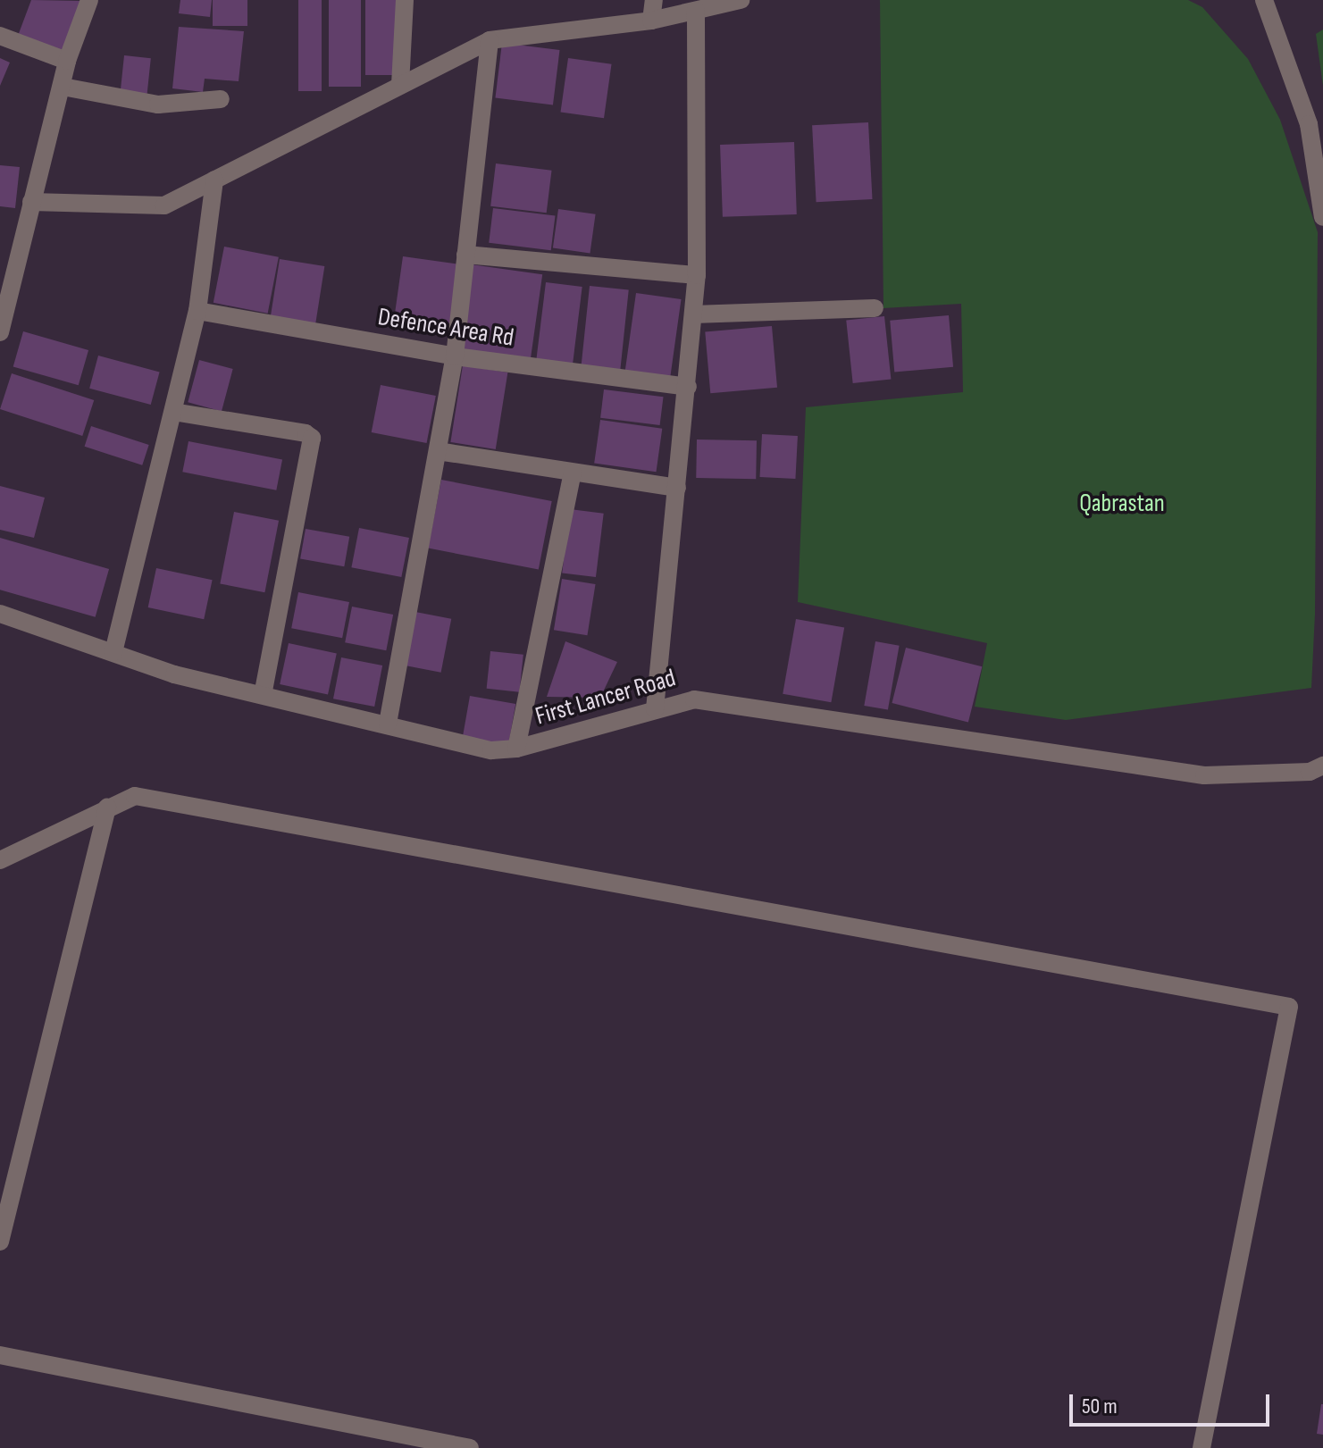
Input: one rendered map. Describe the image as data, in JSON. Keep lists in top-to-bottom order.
{
  "streets": {
    "street": ["Defence Area Rd", "First Lancer Road"]
  },
  "parks": ["Qabrastan"],
  "scale_bar": "50 m"
}
